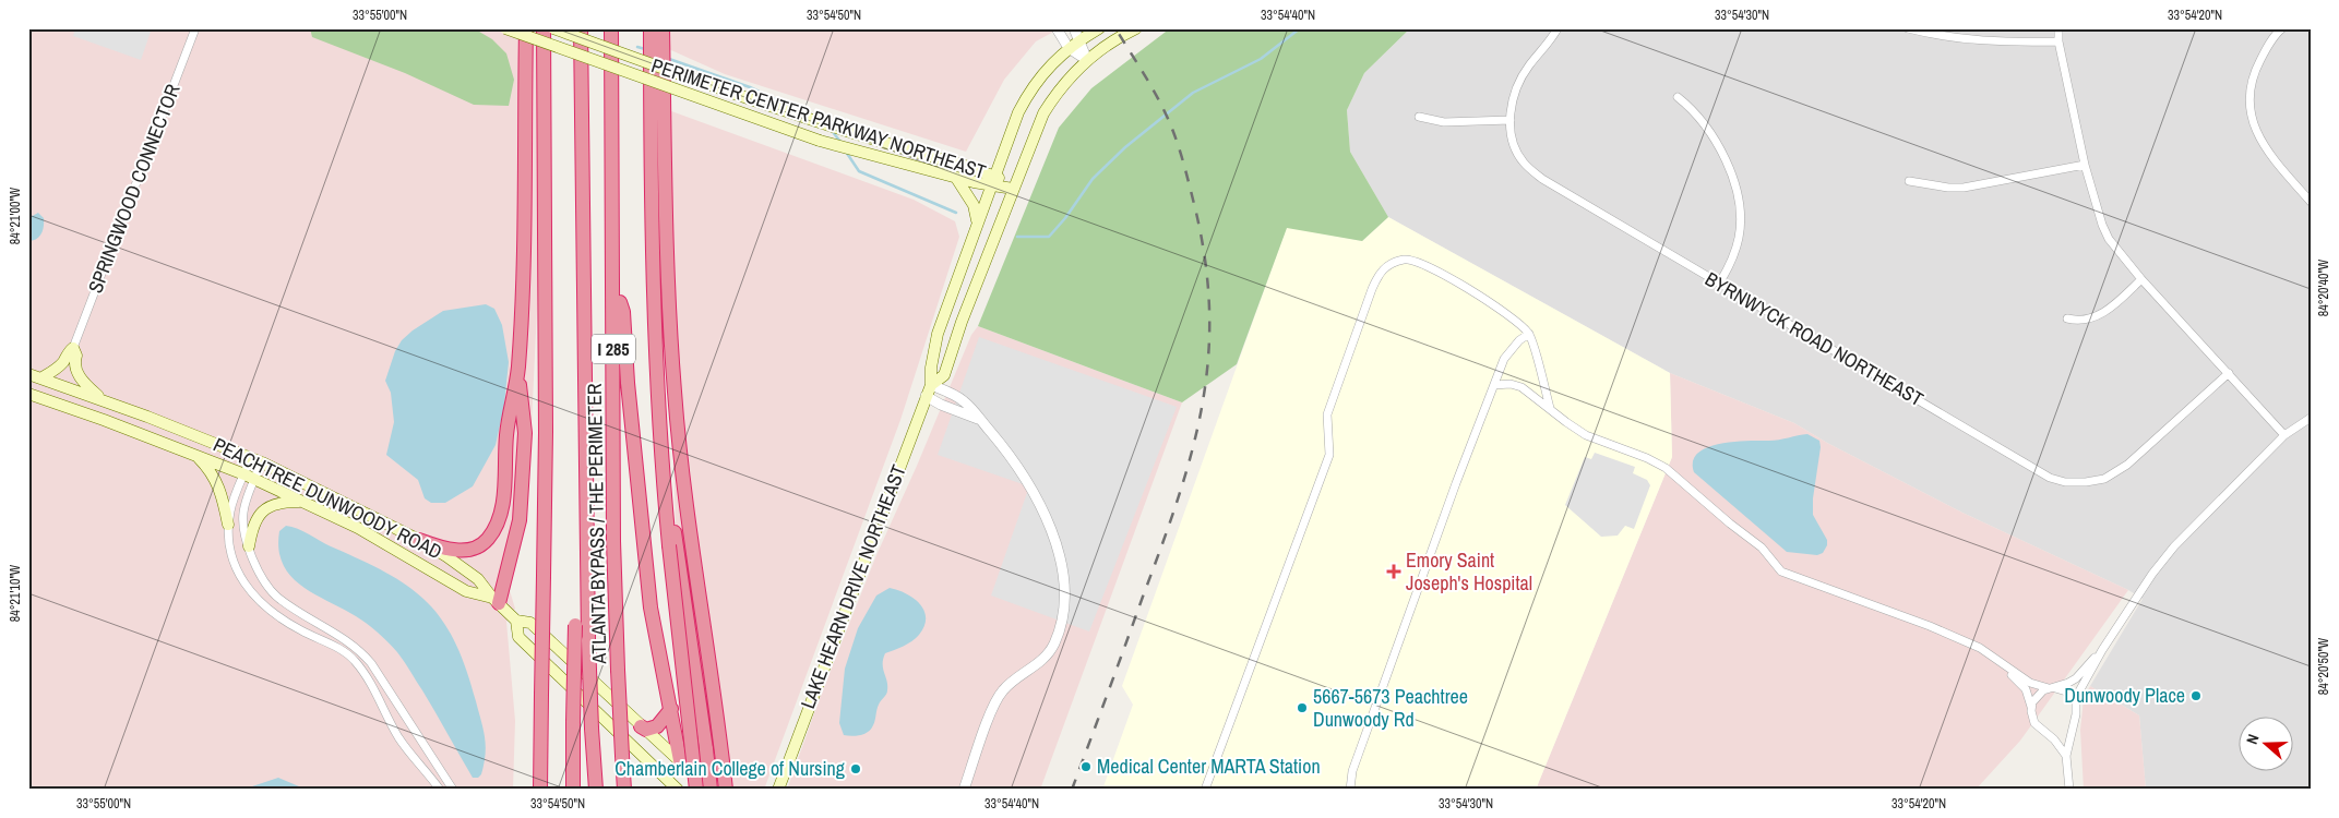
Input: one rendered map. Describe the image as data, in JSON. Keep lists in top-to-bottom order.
{
  "streets": {
    "highway": ["I 285", "ATLANTA BYPASS / THE PERIMETER"],
    "main road": ["PERIMETER CENTER PARKWAY NORTHEAST", "PEACHTREE DUNWOODY ROAD", "LAKE HEARN DRIVE NORTHEAST"],
    "street": ["SPRINGWOOD CONNECTOR", "BYRNWYCK ROAD NORTHEAST"]
  },
  "crossings": [
    ["PERIMETER CENTER PARKWAY NORTHEAST", "LAKE HEARN DRIVE NORTHEAST"]
  ],
  "places": {
    "health": ["Emory Saint Joseph's Hospital"],
    "other": [
      "Dunwoody Place",
      "5667-5673 Peachtree Dunwoody Rd",
      "Medical Center MARTA Station",
      "Chamberlain College of Nursing"
    ]
  },
  "north": "left",
  "coordinates": [
    "33°55'00\"N",
    "33°54'50\"N",
    "33°54'40\"N",
    "33°54'30\"N",
    "33°54'20\"N",
    "84°21'00\"W",
    "84°20'40\"W",
    "84°21'10\"W",
    "84°20'50\"W"
  ]
}
